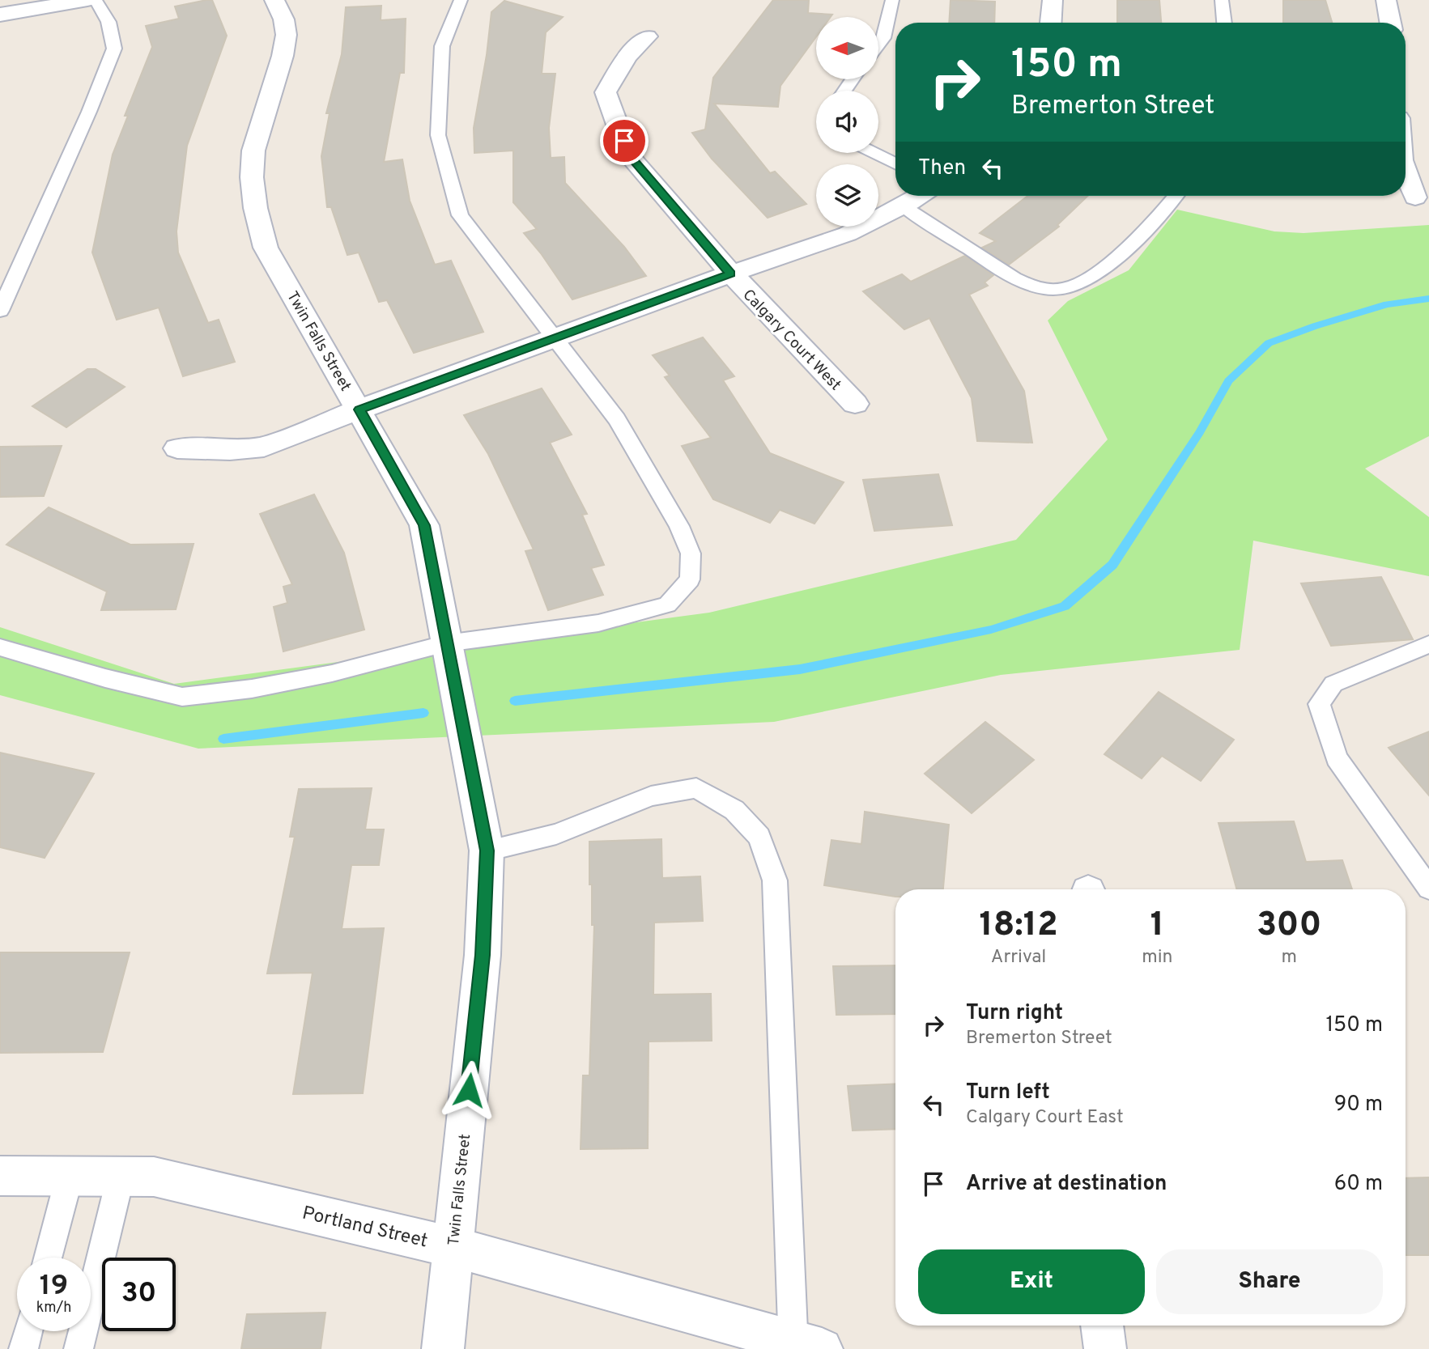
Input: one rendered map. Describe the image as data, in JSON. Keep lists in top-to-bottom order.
{
  "streets": {
    "street": ["Calgary Court West", "Twin Falls Street", "Portland Street"]
  },
  "crossings": [
    ["Twin Falls Street", "Portland Street"]
  ],
  "north": "left",
  "page": {
    "turn": ["150 m", "Bremerton Street"],
    "then": "Then",
    "eta": [
      "18:12",
      "Arrival",
      "1",
      "min",
      "300",
      "m"
    ],
    "list": [
      {
        "name": "Turn right",
        "note": "Bremerton Street",
        "value": "150 m"
      },
      {
        "name": "Turn left",
        "note": "Calgary Court East",
        "value": "90 m"
      },
      {
        "name": "Arrive at destination",
        "value": "60 m"
      }
    ],
    "buttons": ["Exit", "Share"],
    "speed": "19 km/h",
    "limit": "30"
  }
}
